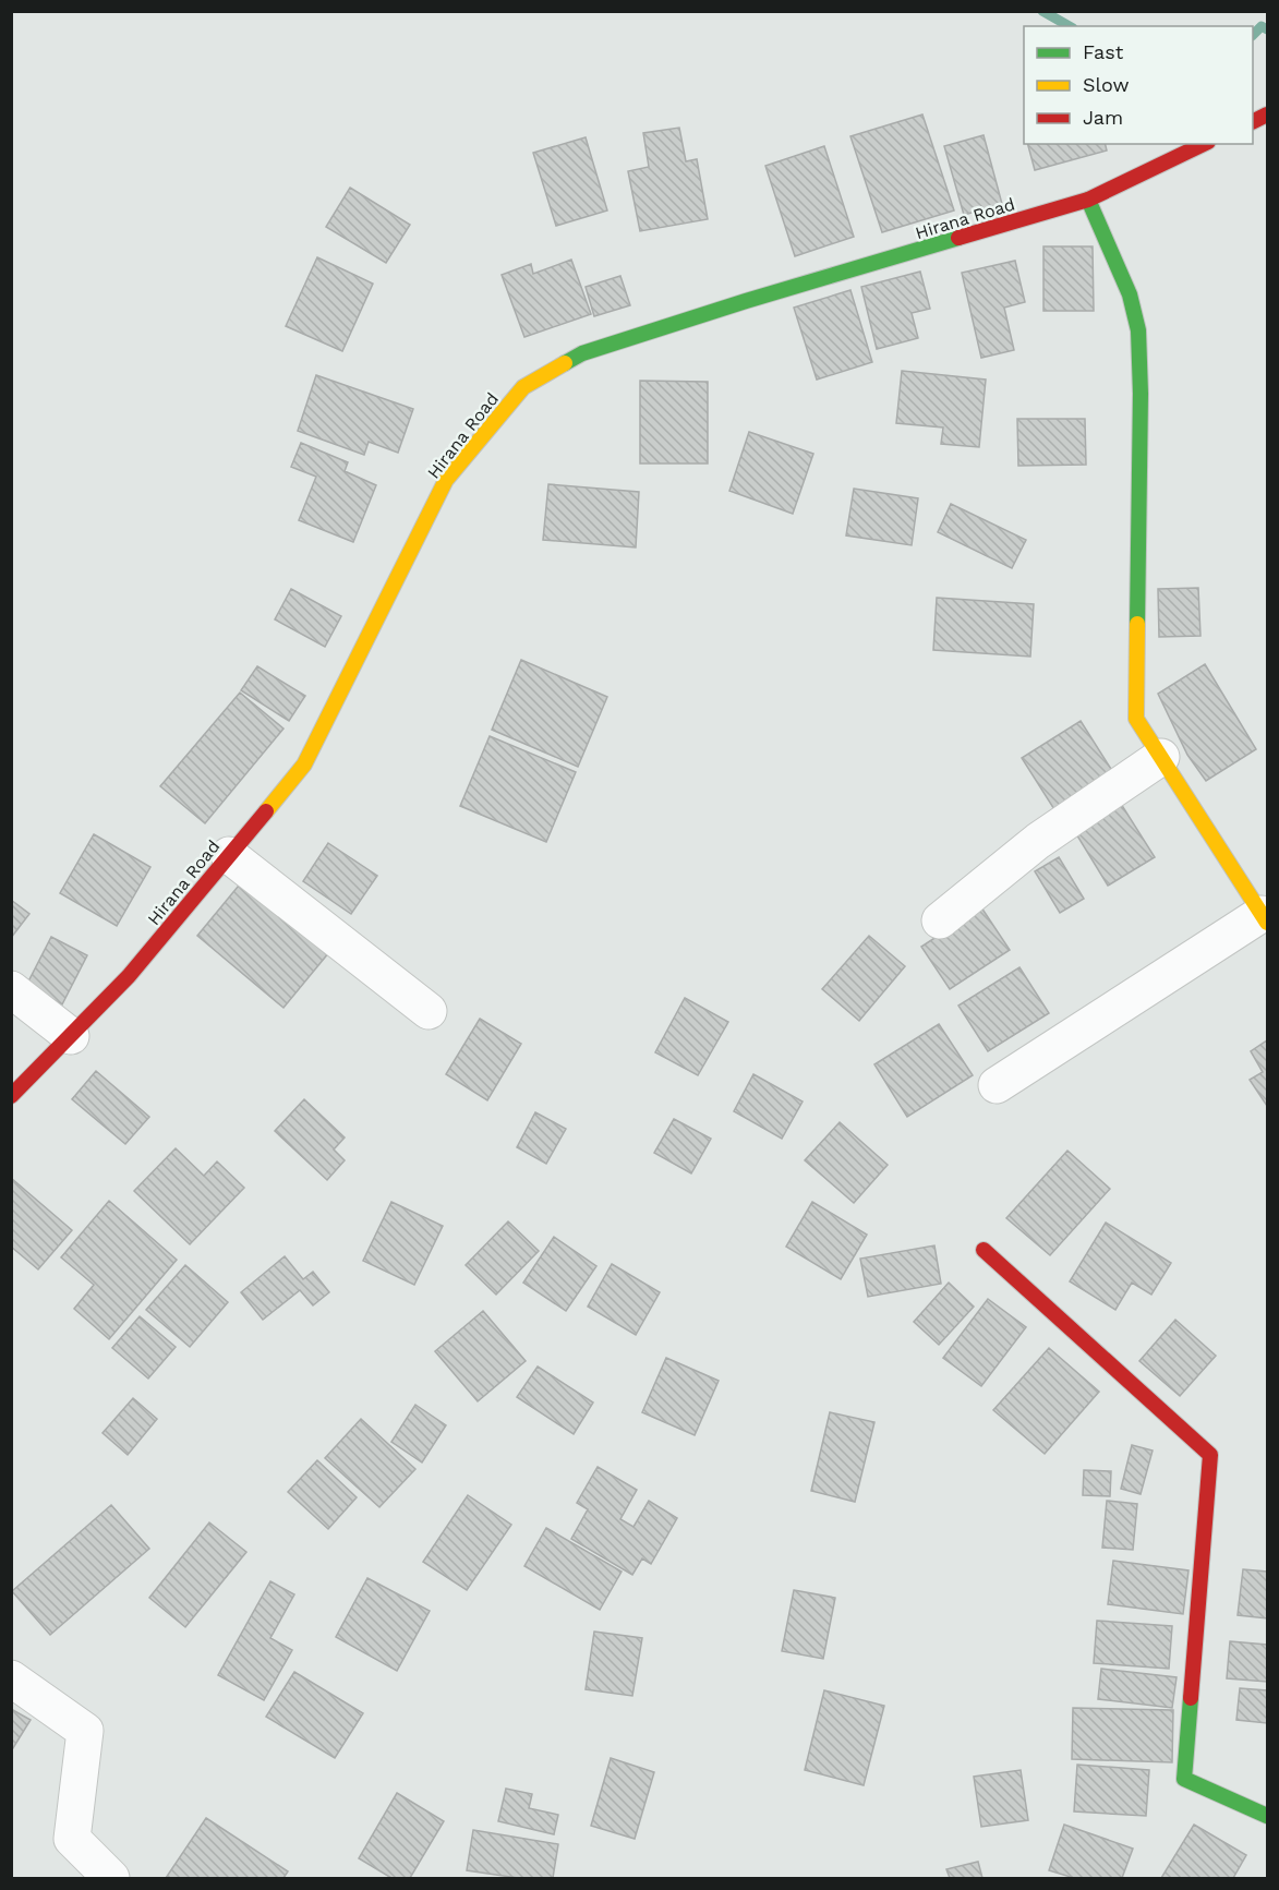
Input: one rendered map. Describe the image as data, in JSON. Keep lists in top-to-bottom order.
{
  "streets": {
    "street": ["Hirana Road"]
  },
  "legend": ["Fast", "Slow", "Jam"]
}
